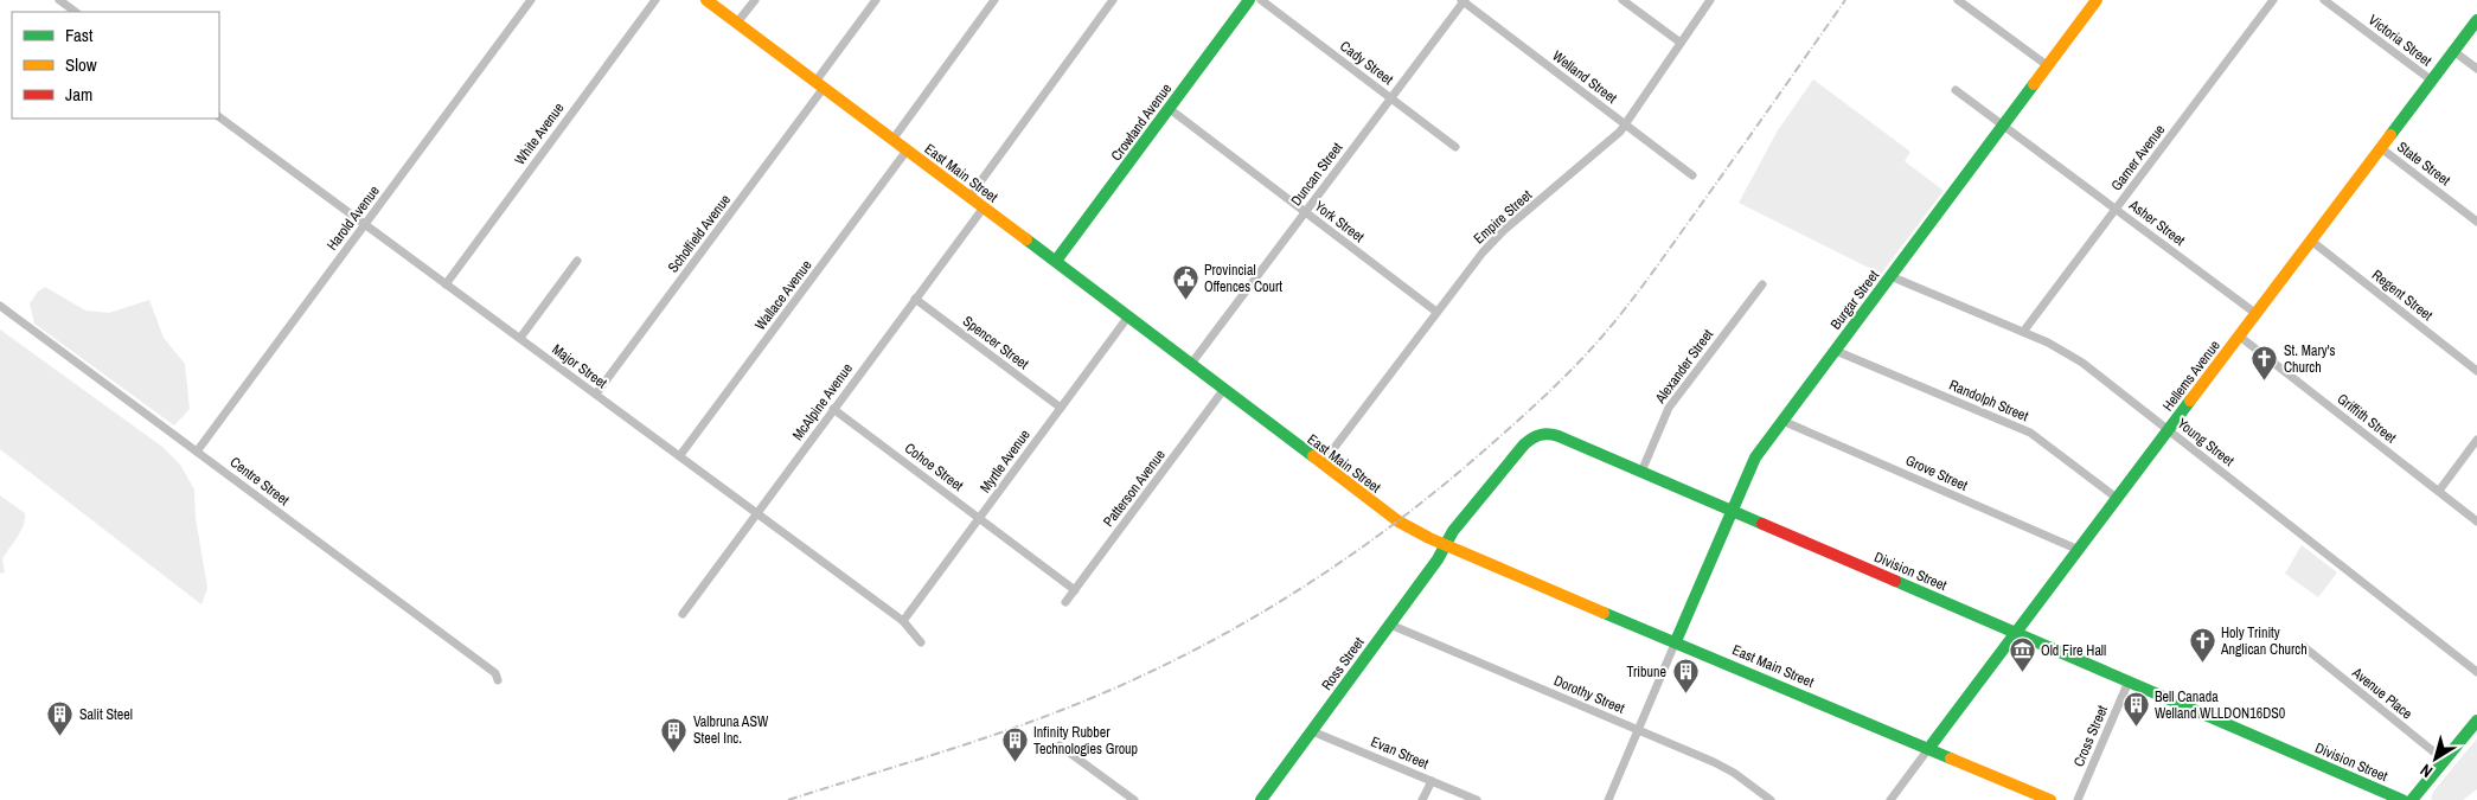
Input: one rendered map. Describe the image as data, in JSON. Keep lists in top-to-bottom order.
{
  "streets": {
    "main road": [
      "Crowland Avenue",
      "East Main Street",
      "Burgar Street",
      "Hellems Avenue",
      "Division Street",
      "Ross Street"
    ],
    "street": [
      "Victoria Street",
      "Cady Street",
      "Welland Street",
      "White Avenue",
      "Garner Avenue",
      "State Street",
      "Duncan Street",
      "Empire Street",
      "Harold Avenue",
      "York Street",
      "Asher Street",
      "Scholfield Avenue",
      "Wallace Avenue",
      "Regent Street",
      "Spencer Street",
      "Major Street",
      "Alexander Street",
      "Randolph Street",
      "McAlpine Avenue",
      "Griffith Street",
      "Young Street",
      "Myrtle Avenue",
      "Cohoe Street",
      "Grove Street",
      "Centre Street",
      "Patterson Avenue",
      "Avenue Place",
      "Dorothy Street",
      "Cross Street",
      "Evan Street"
    ]
  },
  "crossings": [
    ["Victoria Street", "Hellems Avenue"],
    ["Cady Street", "Duncan Street"],
    ["Welland Street", "Duncan Street"],
    ["Welland Street", "Empire Street"],
    ["Crowland Avenue", "East Main Street"],
    ["Crowland Avenue", "York Street"],
    ["White Avenue", "Major Street"],
    ["Garner Avenue", "Asher Street"],
    ["Garner Avenue", "Young Street"],
    ["State Street", "Hellems Avenue"],
    ["East Main Street", "Duncan Street"],
    ["East Main Street", "Empire Street"],
    ["East Main Street", "Scholfield Avenue"],
    ["East Main Street", "Wallace Avenue"],
    ["East Main Street", "Burgar Street"],
    ["East Main Street", "Hellems Avenue"],
    ["East Main Street", "McAlpine Avenue"],
    ["East Main Street", "Myrtle Avenue"],
    ["East Main Street", "Patterson Avenue"],
    ["East Main Street", "Division Street"],
    ["East Main Street", "Ross Street"],
    ["Duncan Street", "York Street"],
    ["Empire Street", "York Street"],
    ["Harold Avenue", "Major Street"],
    ["Harold Avenue", "Centre Street"],
    ["Asher Street", "Burgar Street"],
    ["Asher Street", "Hellems Avenue"],
    ["Scholfield Avenue", "Major Street"],
    ["Wallace Avenue", "Major Street"],
    ["Regent Street", "Hellems Avenue"],
    ["Burgar Street", "Randolph Street"],
    ["Burgar Street", "Young Street"],
    ["Burgar Street", "Grove Street"],
    ["Burgar Street", "Division Street"],
    ["Spencer Street", "McAlpine Avenue"],
    ["Spencer Street", "Myrtle Avenue"],
    ["Major Street", "McAlpine Avenue"],
    ["Major Street", "Myrtle Avenue"],
    ["Alexander Street", "Division Street"],
    ["Hellems Avenue", "Randolph Street"],
    ["Hellems Avenue", "Griffith Street"],
    ["Hellems Avenue", "Young Street"],
    ["Hellems Avenue", "Grove Street"],
    ["Hellems Avenue", "Division Street"],
    ["McAlpine Avenue", "Cohoe Street"],
    ["Myrtle Avenue", "Cohoe Street"],
    ["Cohoe Street", "Patterson Avenue"],
    ["Division Street", "Ross Street"],
    ["Division Street", "Cross Street"],
    ["Ross Street", "Dorothy Street"],
    ["Ross Street", "Evan Street"]
  ],
  "places": {
    "public building": ["Provincial Offences Court"],
    "church": ["St. Mary's Church", "Holy Trinity Anglican Church"],
    "museum": ["Old Fire Hall"],
    "building": [
      "Tribune",
      "Bell Canada Welland WLLDON16DS0",
      "Salit Steel",
      "Valbruna ASW Steel Inc.",
      "Infinity Rubber Technologies Group"
    ]
  },
  "legend": ["Fast", "Slow", "Jam"],
  "north": "bottom left"
}
